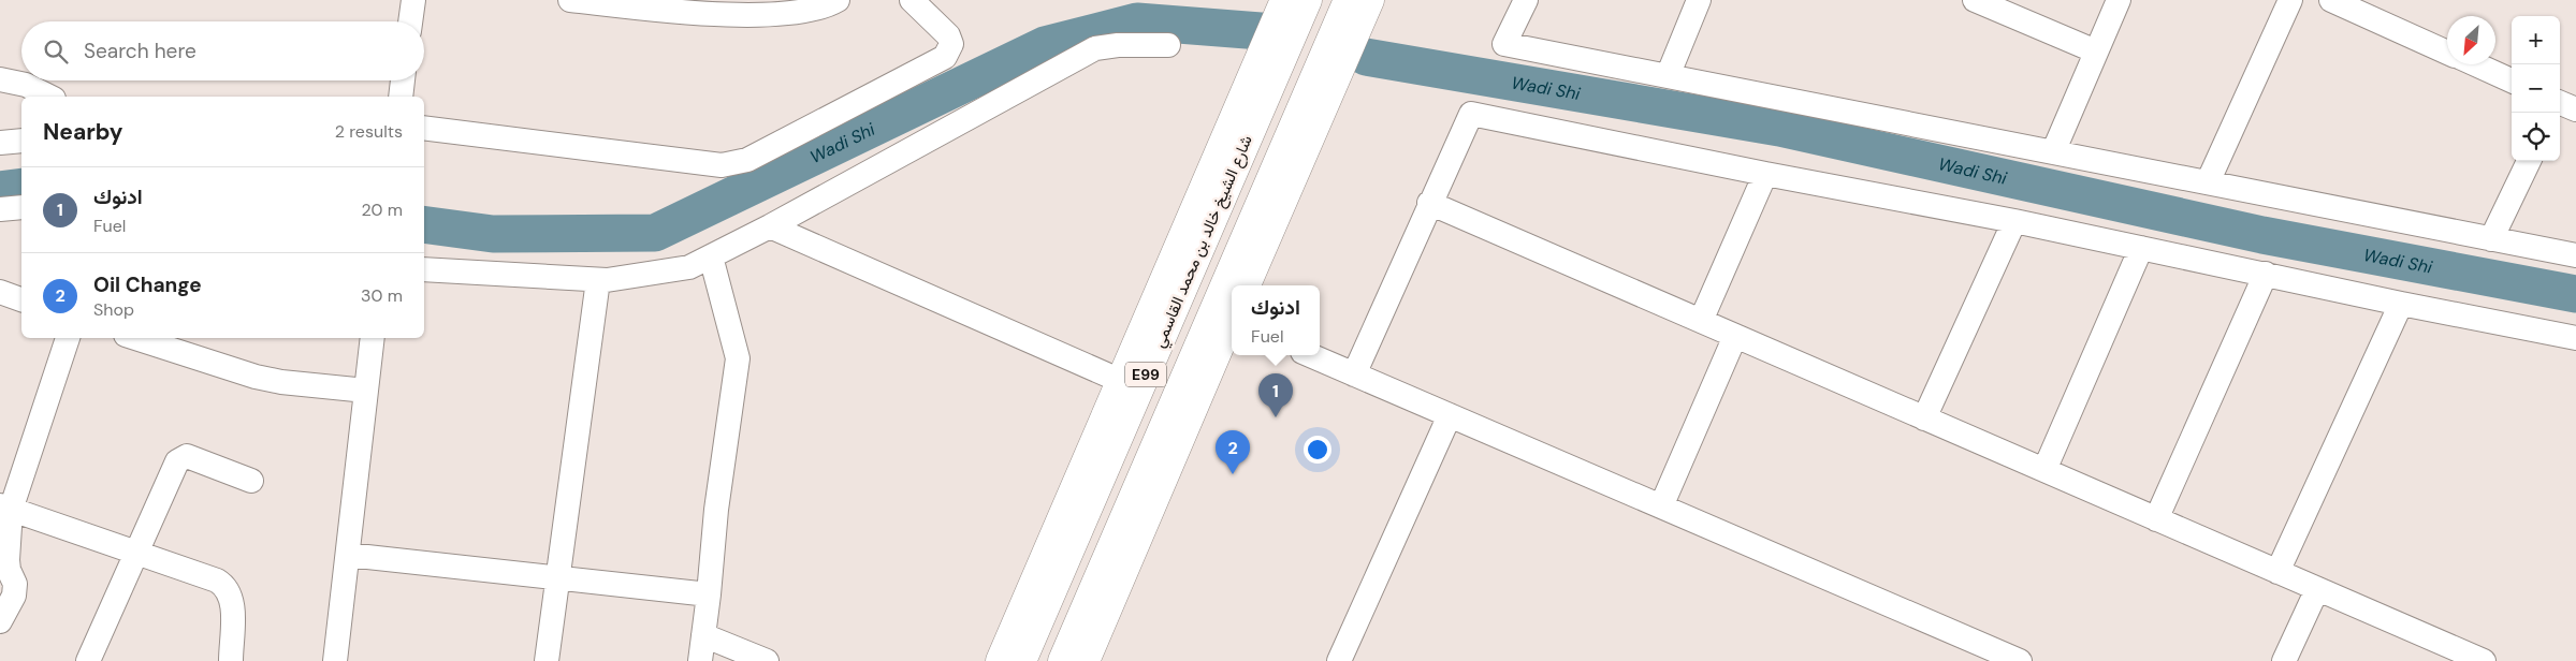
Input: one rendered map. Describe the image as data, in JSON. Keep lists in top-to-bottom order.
{
  "streets": {
    "main road": ["شارع الشيخ خالد بن محمد القاسمي", "E99"]
  },
  "water": ["Wadi Shi"],
  "north": "bottom left",
  "page": {
    "map_buttons": ["+", "−"],
    "search": "Search here",
    "heading": ["Nearby", "2 results"],
    "list": [
      {
        "mark": "1",
        "name": "ادنوك",
        "note": "Fuel",
        "value": "20 m"
      },
      {
        "mark": "2",
        "name": "Oil Change",
        "note": "Shop",
        "value": "30 m"
      }
    ],
    "popup": ["ادنوك", "Fuel"],
    "pins": ["1", "2"]
  }
}
